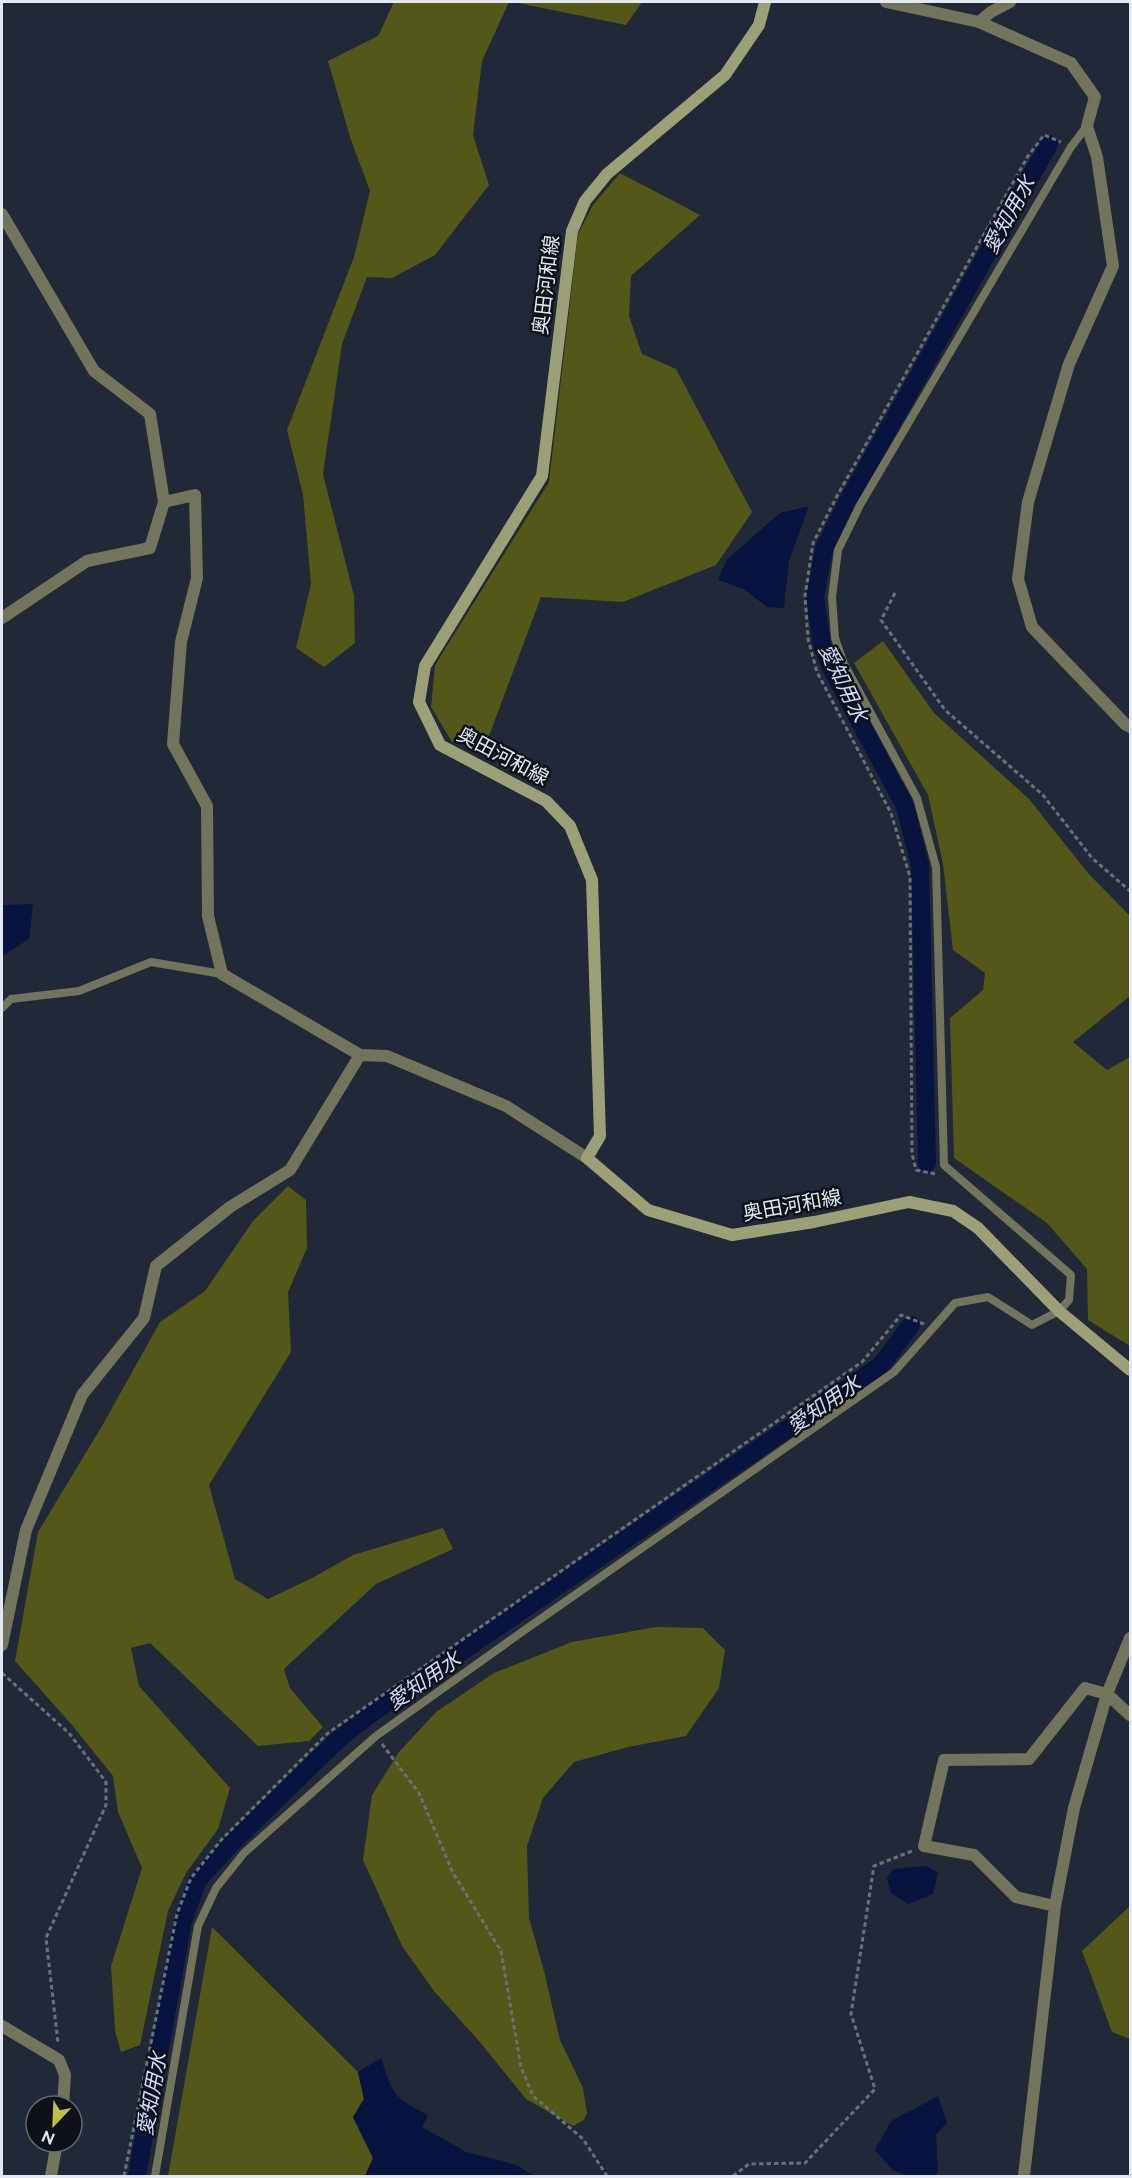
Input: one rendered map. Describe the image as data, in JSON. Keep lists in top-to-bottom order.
{
  "streets": {
    "main road": ["奥田河和線"]
  },
  "water": ["愛知用水"],
  "north": "bottom left"
}
